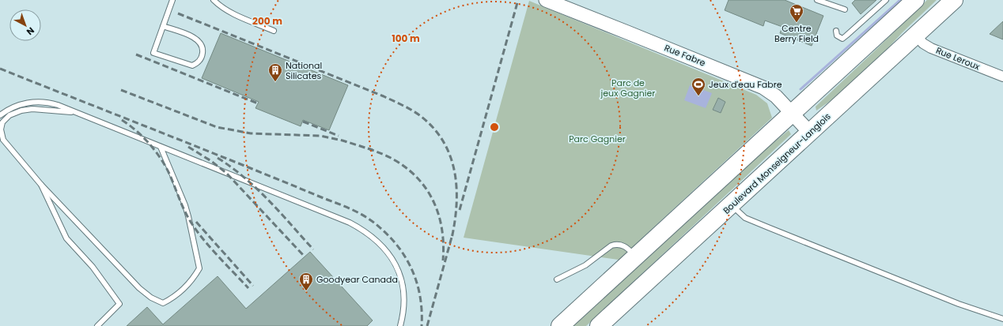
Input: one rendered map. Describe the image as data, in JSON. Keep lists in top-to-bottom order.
{
  "streets": {
    "highway": ["Boulevard Monseigneur-Langlois"],
    "street": ["Rue Fabre", "Rue Leroux"]
  },
  "crossings": [
    ["Rue Fabre", "Boulevard Monseigneur-Langlois"],
    ["Rue Leroux", "Boulevard Monseigneur-Langlois"]
  ],
  "parks": ["Parc de jeux Gagnier", "Parc Gagnier"],
  "places": {
    "supermarket": ["Centre Berry Field"],
    "building": ["National Silicates", "Goodyear Canada"],
    "sports": ["Jeux d'eau Fabre"]
  },
  "north": "bottom right",
  "rings": ["200 m", "100 m"]
}
